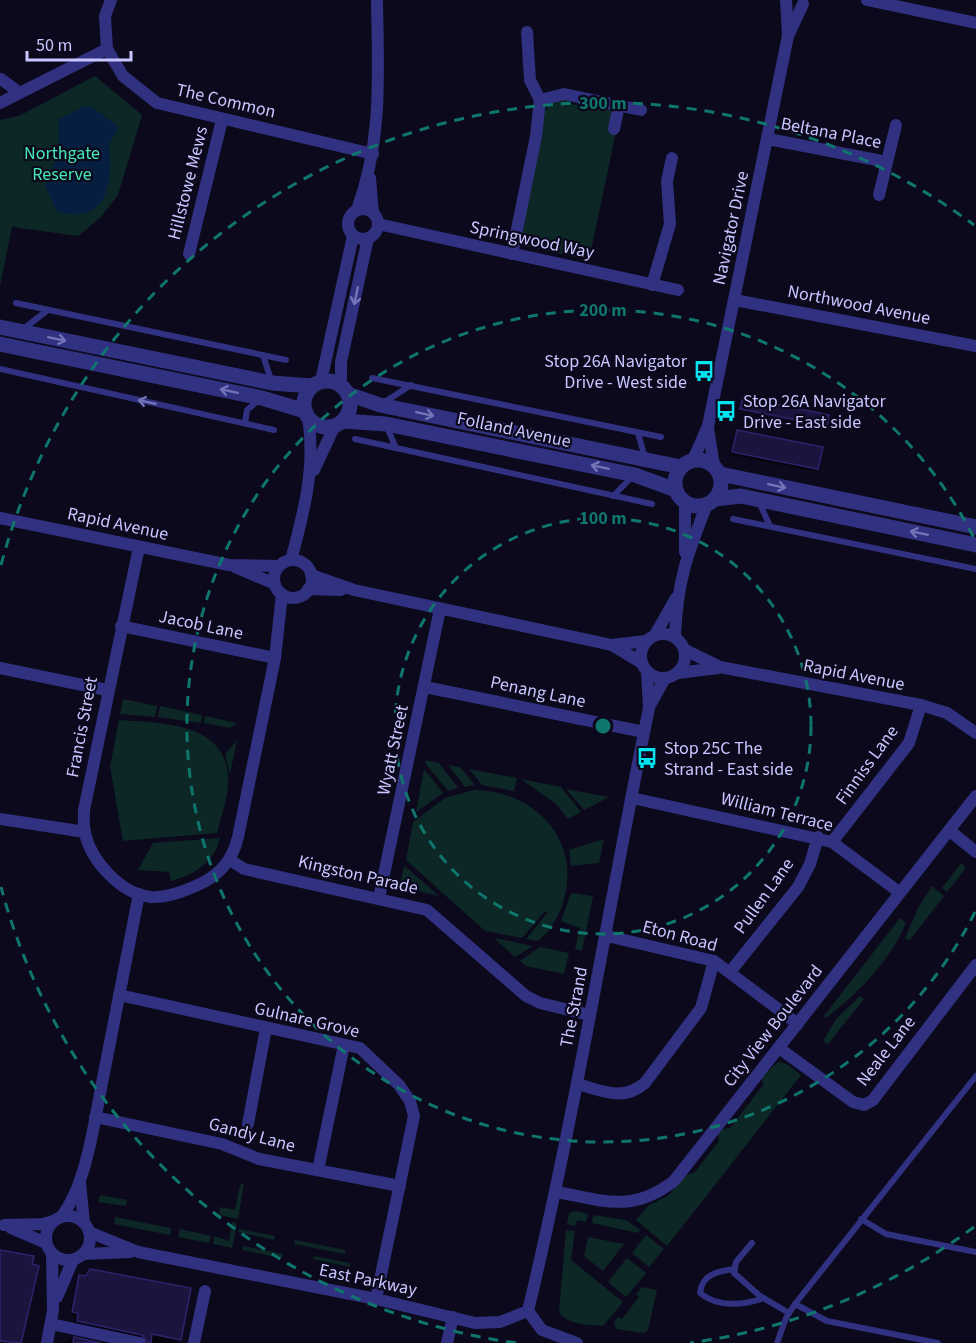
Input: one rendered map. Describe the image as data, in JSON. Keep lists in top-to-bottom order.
{
  "streets": {
    "street": [
      "The Common",
      "Beltana Place",
      "Hillstowe Mews",
      "Navigator Drive",
      "Springwood Way",
      "Northwood Avenue",
      "Folland Avenue",
      "Rapid Avenue",
      "Jacob Lane",
      "Penang Lane",
      "Francis Street",
      "Wyatt Street",
      "Finniss Lane",
      "William Terrace",
      "Kingston Parade",
      "Pullen Lane",
      "Eton Road",
      "The Strand",
      "Gulnare Grove",
      "City View Boulevard",
      "Neale Lane",
      "Gandy Lane",
      "East Parkway"
    ]
  },
  "crossings": [
    ["The Common", "Hillstowe Mews"],
    ["Beltana Place", "Navigator Drive"],
    ["Navigator Drive", "Northwood Avenue"],
    ["Navigator Drive", "Folland Avenue"],
    ["Rapid Avenue", "Francis Street"],
    ["Rapid Avenue", "Finniss Lane"],
    ["Rapid Avenue", "The Strand"],
    ["Jacob Lane", "Francis Street"],
    ["Penang Lane", "Wyatt Street"],
    ["Penang Lane", "The Strand"],
    ["Wyatt Street", "Kingston Parade"],
    ["Finniss Lane", "William Terrace"],
    ["William Terrace", "Pullen Lane"],
    ["William Terrace", "The Strand"],
    ["William Terrace", "City View Boulevard"],
    ["Kingston Parade", "The Strand"],
    ["Pullen Lane", "Eton Road"],
    ["Eton Road", "The Strand"],
    ["Eton Road", "City View Boulevard"],
    ["The Strand", "City View Boulevard"],
    ["The Strand", "East Parkway"],
    ["Gulnare Grove", "Gandy Lane"],
    ["Gulnare Grove", "East Parkway"],
    ["City View Boulevard", "Neale Lane"]
  ],
  "parks": ["Northgate Reserve"],
  "places": {
    "bus stop": ["Stop 26A Navigator Drive - West side", "Stop 26A Navigator Drive - East side", "Stop 25C The Strand - East side"]
  },
  "scale_bar": "50 m",
  "rings": ["300 m", "200 m", "100 m"]
}
